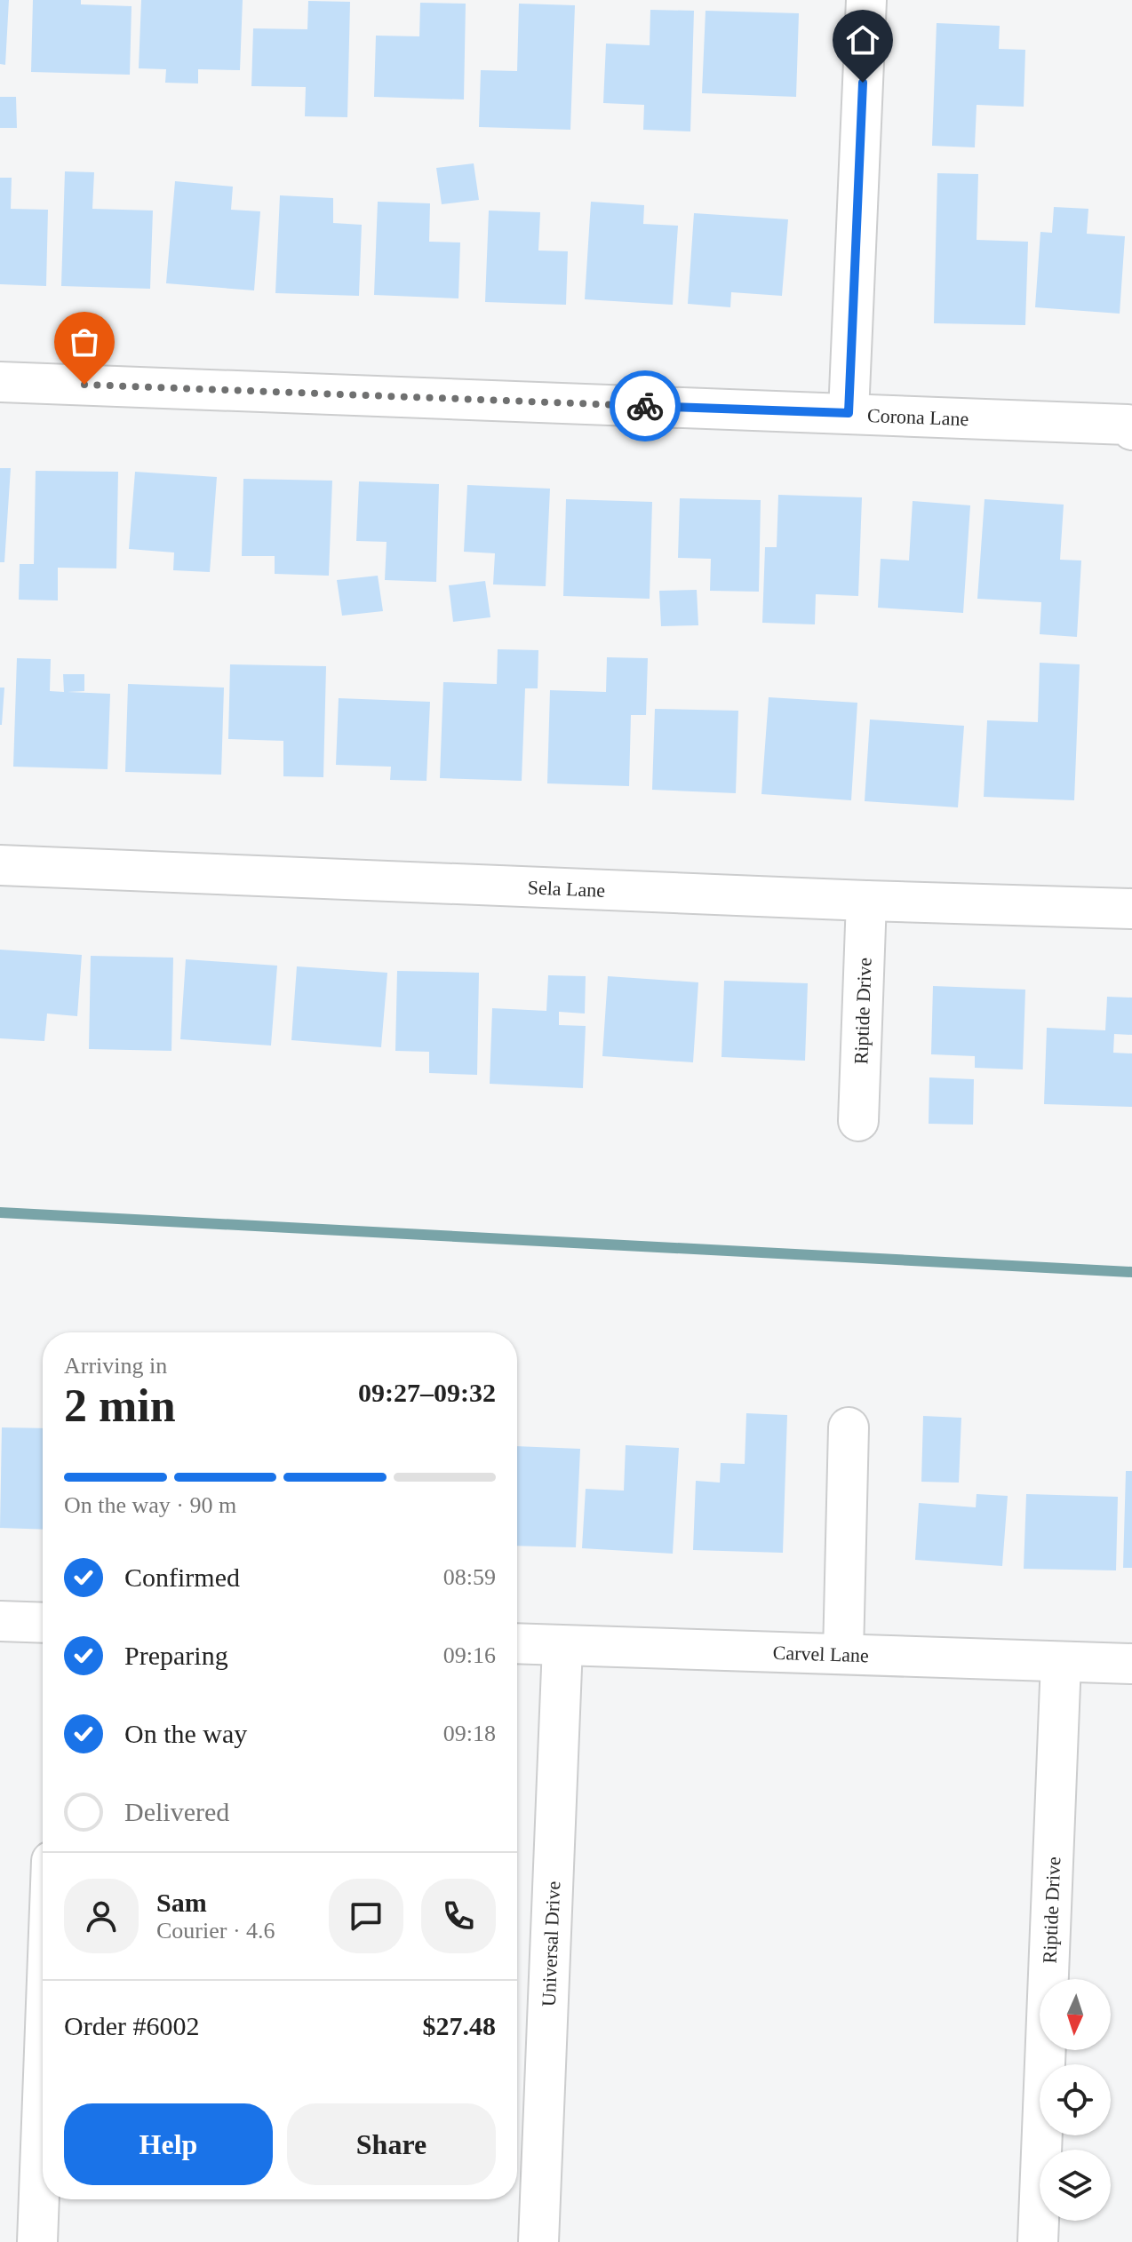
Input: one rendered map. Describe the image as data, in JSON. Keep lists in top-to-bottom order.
{
  "streets": {
    "street": [
      "Corona Lane",
      "Sela Lane",
      "Riptide Drive",
      "Carvel Lane",
      "Universal Drive"
    ]
  },
  "crossings": [
    ["Sela Lane", "Riptide Drive"],
    ["Riptide Drive", "Carvel Lane"],
    ["Carvel Lane", "Universal Drive"]
  ],
  "north": "bottom",
  "page": {
    "heading": ["2 min", "Arriving in", "09:27–09:32"],
    "panel": [
      "Sam",
      "Courier · 4.6",
      "Order #6002",
      "$27.48"
    ],
    "bar": "On the way · 90 m",
    "list": [
      ["Confirmed", "08:59"],
      ["Preparing", "09:16"],
      ["On the way", "09:18"],
      "Delivered"
    ],
    "buttons": ["Help", "Share"]
  }
}
